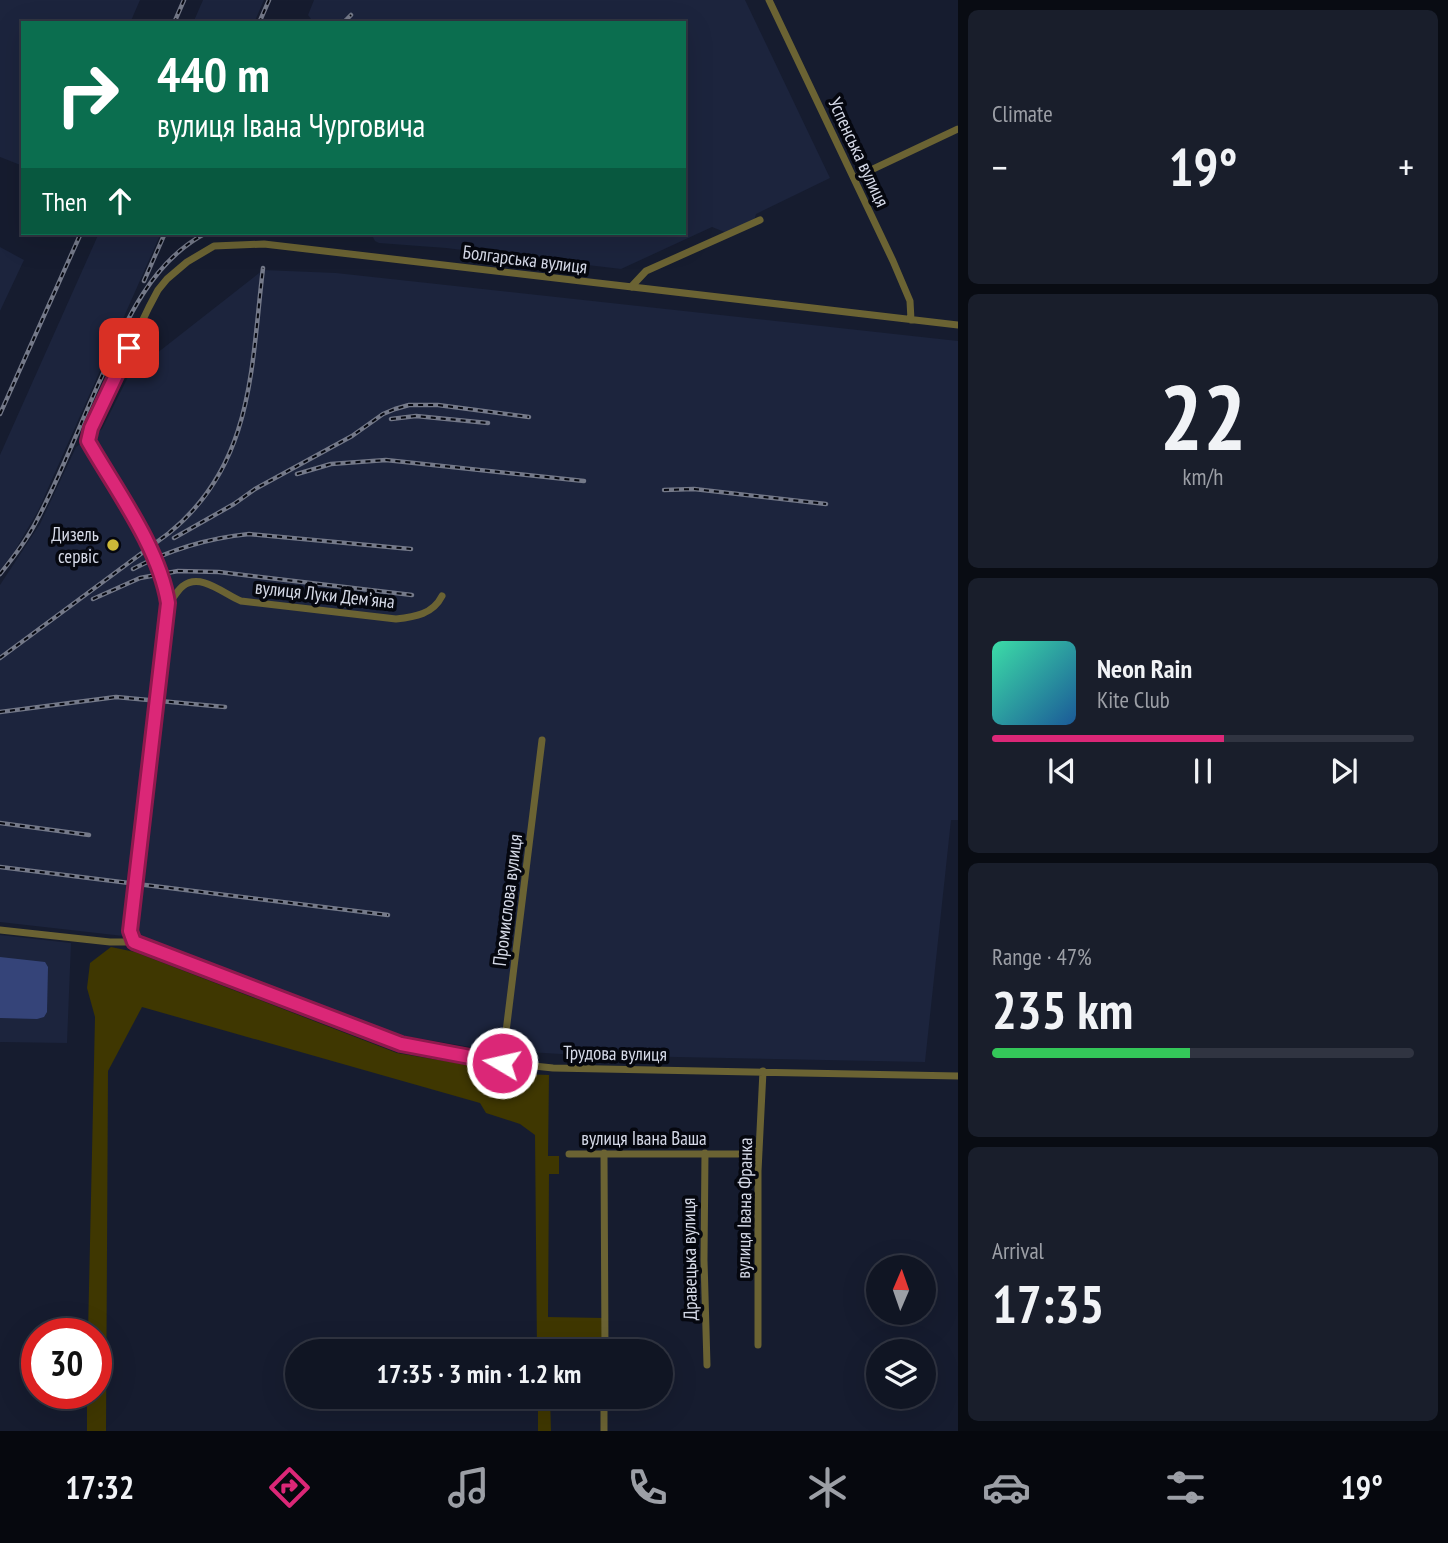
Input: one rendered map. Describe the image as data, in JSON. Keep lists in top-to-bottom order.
{
  "streets": {
    "street": [
      "Успенська вулиця",
      "Болгарська вулиця",
      "вулиця Луки Демʼяна",
      "Промислова вулиця",
      "Трудова вулиця",
      "вулиця Івана Ваша",
      "вулиця Івана Франка",
      "Дравецька вулиця"
    ]
  },
  "crossings": [
    ["Успенська вулиця", "Болгарська вулиця"],
    ["Болгарська вулиця", "вулиця Луки Демʼяна"],
    ["Промислова вулиця", "Трудова вулиця"],
    ["Трудова вулиця", "вулиця Івана Франка"],
    ["вулиця Івана Ваша", "вулиця Івана Франка"],
    ["вулиця Івана Ваша", "Дравецька вулиця"]
  ],
  "places": ["Дизель сервіс"],
  "north": "top",
  "page": {
    "tile": [
      "Climate",
      ["22", "km/h"],
      ["Range · 47%", "235 km"],
      ["Arrival", "17:35"]
    ],
    "turn": ["440 m", "вулиця Івана Чурговича"],
    "heat": ["−", "19°", "+"],
    "then": "Then",
    "song": ["Neon Rain", "Kite Club"],
    "limit": "30",
    "trip": "17:35 · 3 min · 1.2 km",
    "tabs": ["17:32", "19°"]
  }
}
